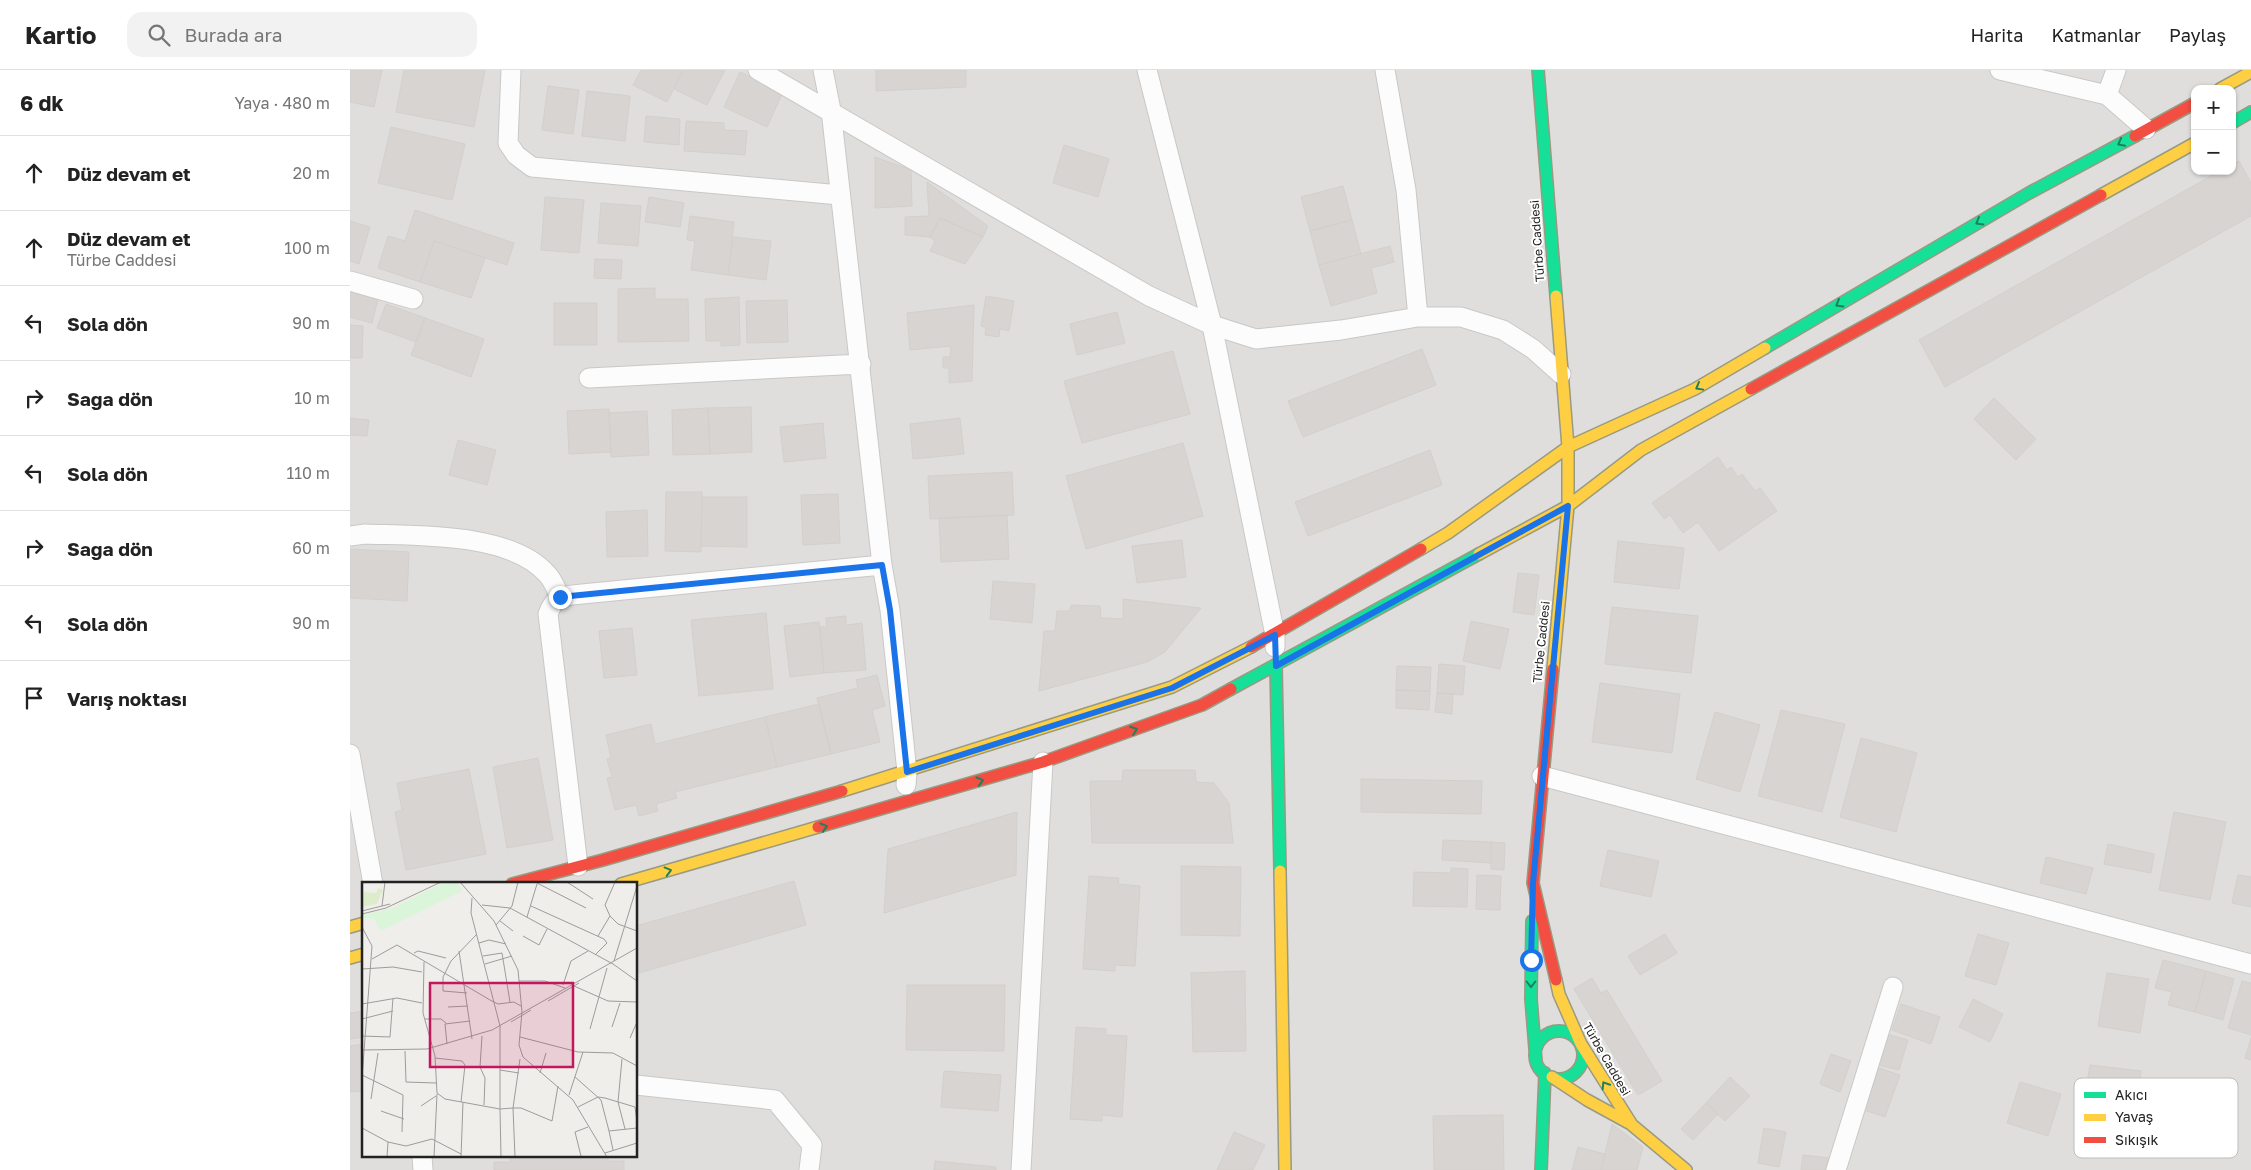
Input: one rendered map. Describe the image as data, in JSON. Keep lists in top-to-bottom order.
{
  "streets": {
    "main road": ["Türbe Caddesi"]
  },
  "legend": ["Akıcı", "Yavaş", "Sıkışık"],
  "page": {
    "header": "Kartio",
    "search": "Burada ara",
    "nav": ["Harita", "Katmanlar", "Paylaş"],
    "heading": ["6 dk", "Yaya · 480 m"],
    "map_buttons": ["+", "−"],
    "list": [
      ["Düz devam et", "20 m"],
      ["Düz devam et", "Türbe Caddesi", "100 m"],
      ["Sola dön", "90 m"],
      ["Sağa dön", "10 m"],
      ["Sola dön", "110 m"],
      ["Sağa dön", "60 m"],
      ["Sola dön", "90 m"],
      "Varış noktası"
    ]
  }
}
